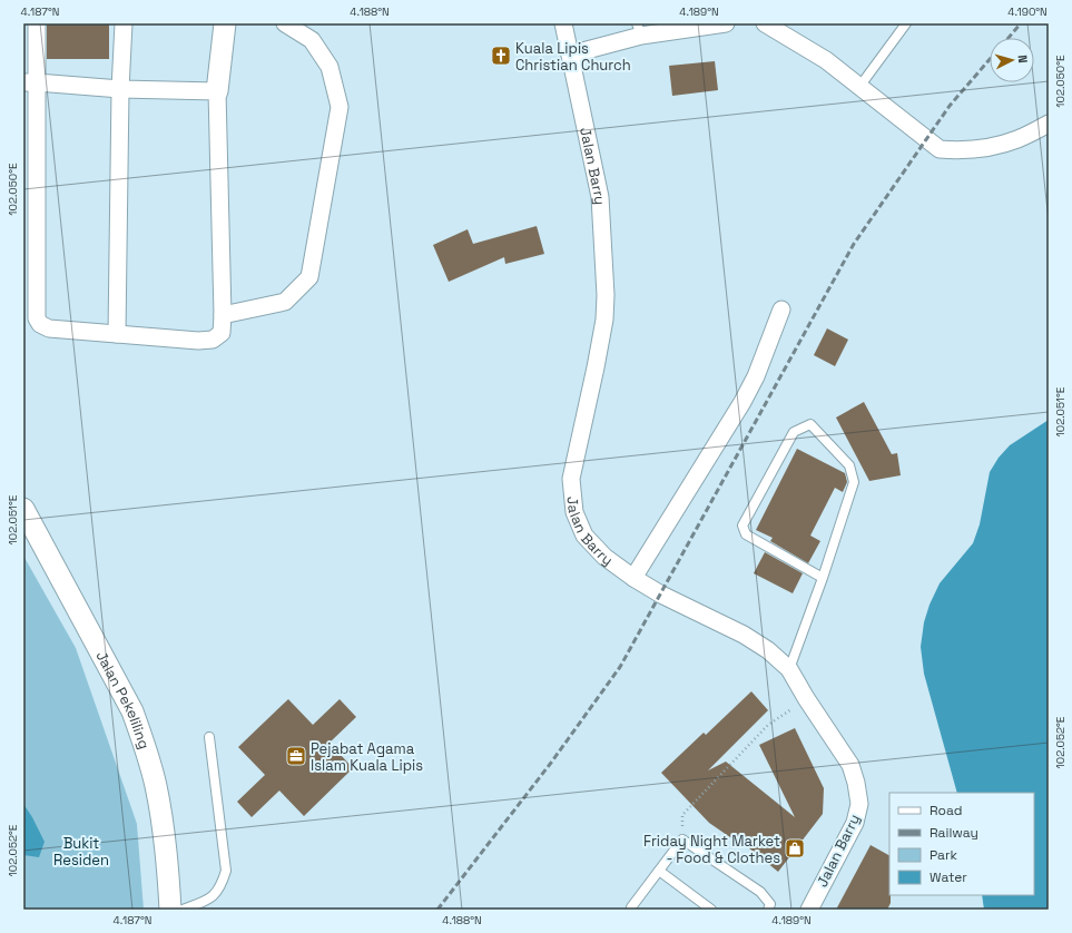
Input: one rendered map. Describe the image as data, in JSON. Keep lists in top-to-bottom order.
{
  "streets": {
    "street": ["Jalan Barry", "Jalan Pekeliling"]
  },
  "parks": ["Bukit Residen"],
  "places": {
    "church": ["Kuala Lipis Christian Church"],
    "office": ["Pejabat Agama Islam Kuala Lipis"],
    "shop": ["Friday Night Market - Food & Clothes"]
  },
  "legend": [
    "Road",
    "Railway",
    "Park",
    "Water"
  ],
  "north": "right",
  "coordinates": [
    "4.187°N",
    "4.188°N",
    "4.189°N",
    "4.190°N",
    "102.050°E",
    "102.051°E",
    "102.052°E"
  ]
}
